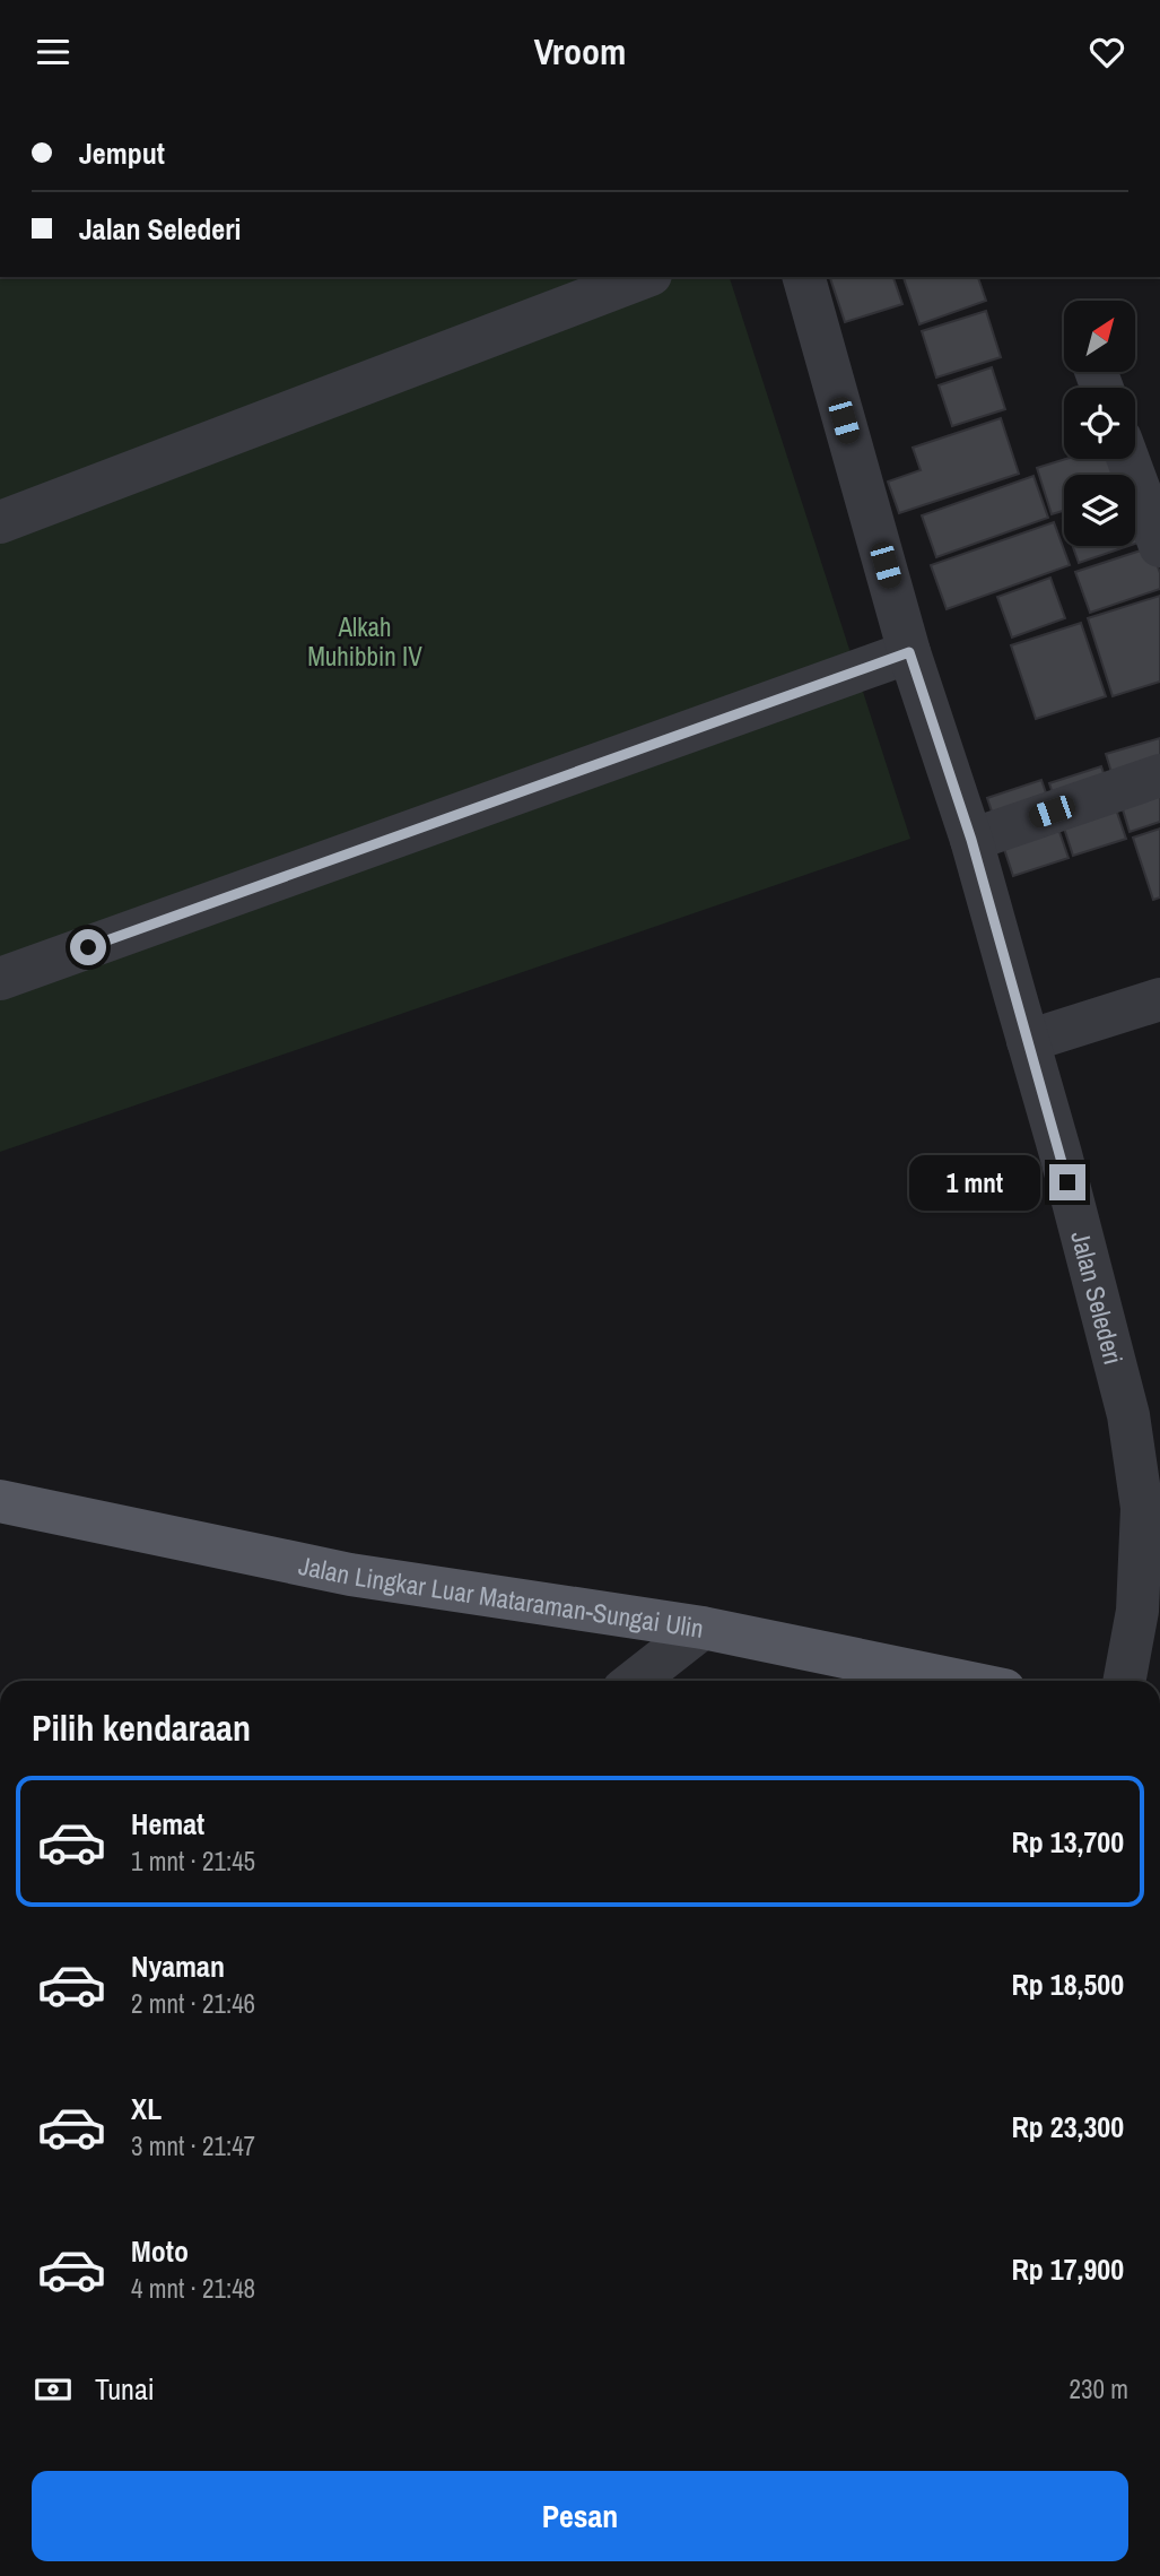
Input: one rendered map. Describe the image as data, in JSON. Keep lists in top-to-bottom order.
{
  "streets": {
    "main road": ["Jalan Lingkar Luar Mataraman-Sungai Ulin"],
    "street": ["Jalan Selederi"]
  },
  "parks": ["Alkah Muhibbin IV"],
  "north": "top right",
  "page": {
    "header": "Vroom",
    "banner": ["Jemput", "Jalan Selederi"],
    "bubble": "1 mnt",
    "heading": "Pilih kendaraan",
    "list": [
      {
        "name": "Hemat",
        "note": "1 mnt · 21:45",
        "value": "Rp 13,700"
      },
      {
        "name": "Nyaman",
        "note": "2 mnt · 21:46",
        "value": "Rp 18,500"
      },
      {
        "name": "XL",
        "note": "3 mnt · 21:47",
        "value": "Rp 23,300"
      },
      {
        "name": "Moto",
        "note": "4 mnt · 21:48",
        "value": "Rp 17,900"
      }
    ],
    "pay": ["Tunai", "230 m"],
    "buttons": "Pesan"
  }
}
